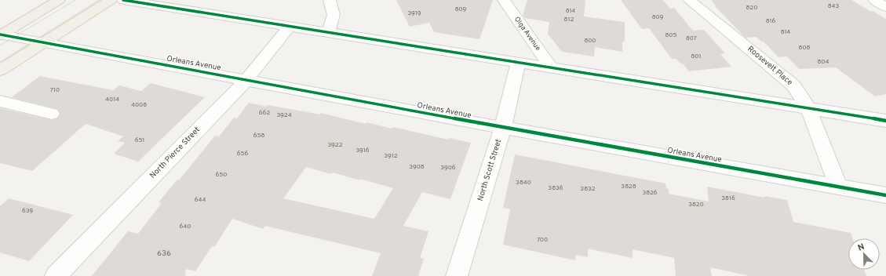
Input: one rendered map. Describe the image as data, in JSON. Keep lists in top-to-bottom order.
{
  "streets": {
    "street": [
      "Olga Avenue",
      "Orleans Avenue",
      "Roosevelt Place",
      "North Pierce Street",
      "North Scott Street"
    ]
  },
  "crossings": [
    ["Orleans Avenue", "Roosevelt Place"],
    ["Orleans Avenue", "North Pierce Street"],
    ["Orleans Avenue", "North Scott Street"]
  ],
  "house_numbers": [
    "843",
    "820",
    "809",
    "814",
    "3919",
    "809",
    "812",
    "816",
    "814",
    "805",
    "807",
    "800",
    "808",
    "801",
    "804",
    "710",
    "4014",
    "4008",
    "662",
    "3924",
    "658",
    "651",
    "3922",
    "3916",
    "656",
    "3912",
    "3908",
    "3906",
    "650",
    "3840",
    "3828",
    "3836",
    "3832",
    "3826",
    "3816",
    "644",
    "3820",
    "639",
    "640",
    "700",
    "636"
  ],
  "north": "top left"
}
